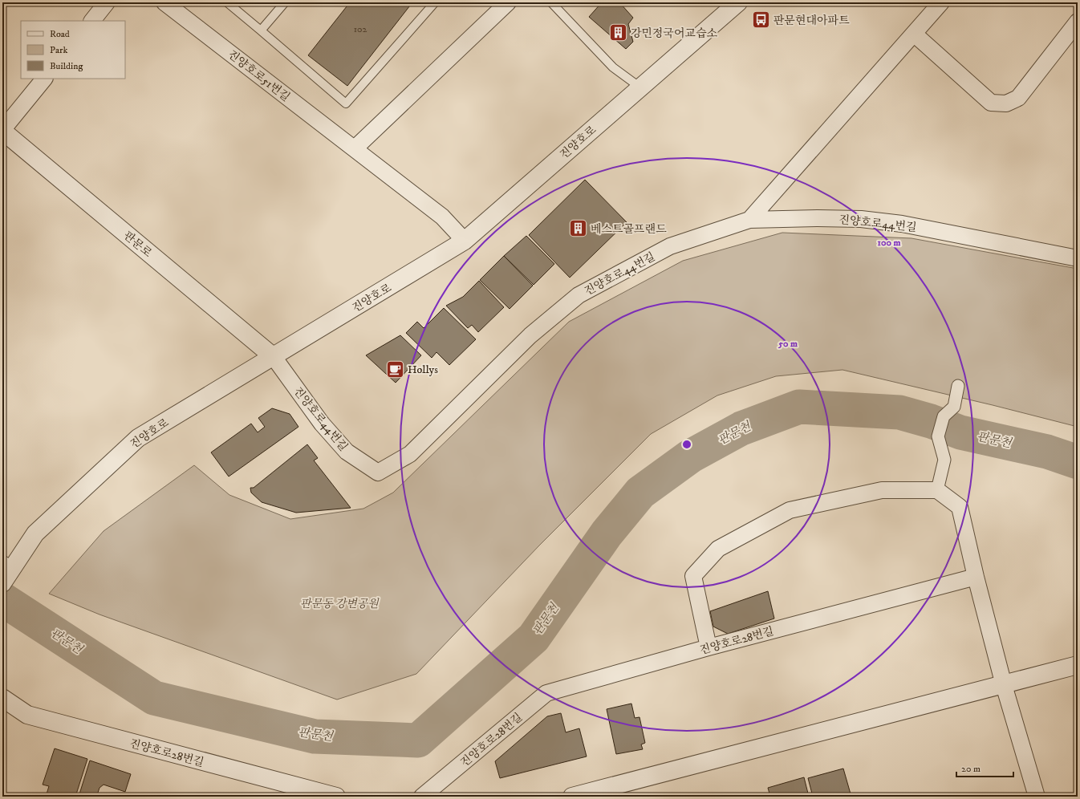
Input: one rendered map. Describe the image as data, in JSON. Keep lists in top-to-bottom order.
{
  "streets": {
    "street": [
      "진양호로51번길",
      "진양호로",
      "진양호로44번길",
      "판문로",
      "진양호로28번길"
    ]
  },
  "crossings": [
    ["진양호로51번길", "진양호로"],
    ["진양호로", "진양호로44번길"],
    ["진양호로", "판문로"],
    ["진양호로44번길", "판문로"]
  ],
  "water": ["판문천"],
  "parks": ["판문동 강변공원"],
  "places": {
    "bus stop": ["판문현대아파트"],
    "building": ["강민정국어교습소", "베스트골프랜드"],
    "cafe": ["Hollys"]
  },
  "house_numbers": ["102"],
  "legend": ["Road", "Park", "Building"],
  "scale_bar": "20 m",
  "rings": ["100 m", "50 m"]
}
